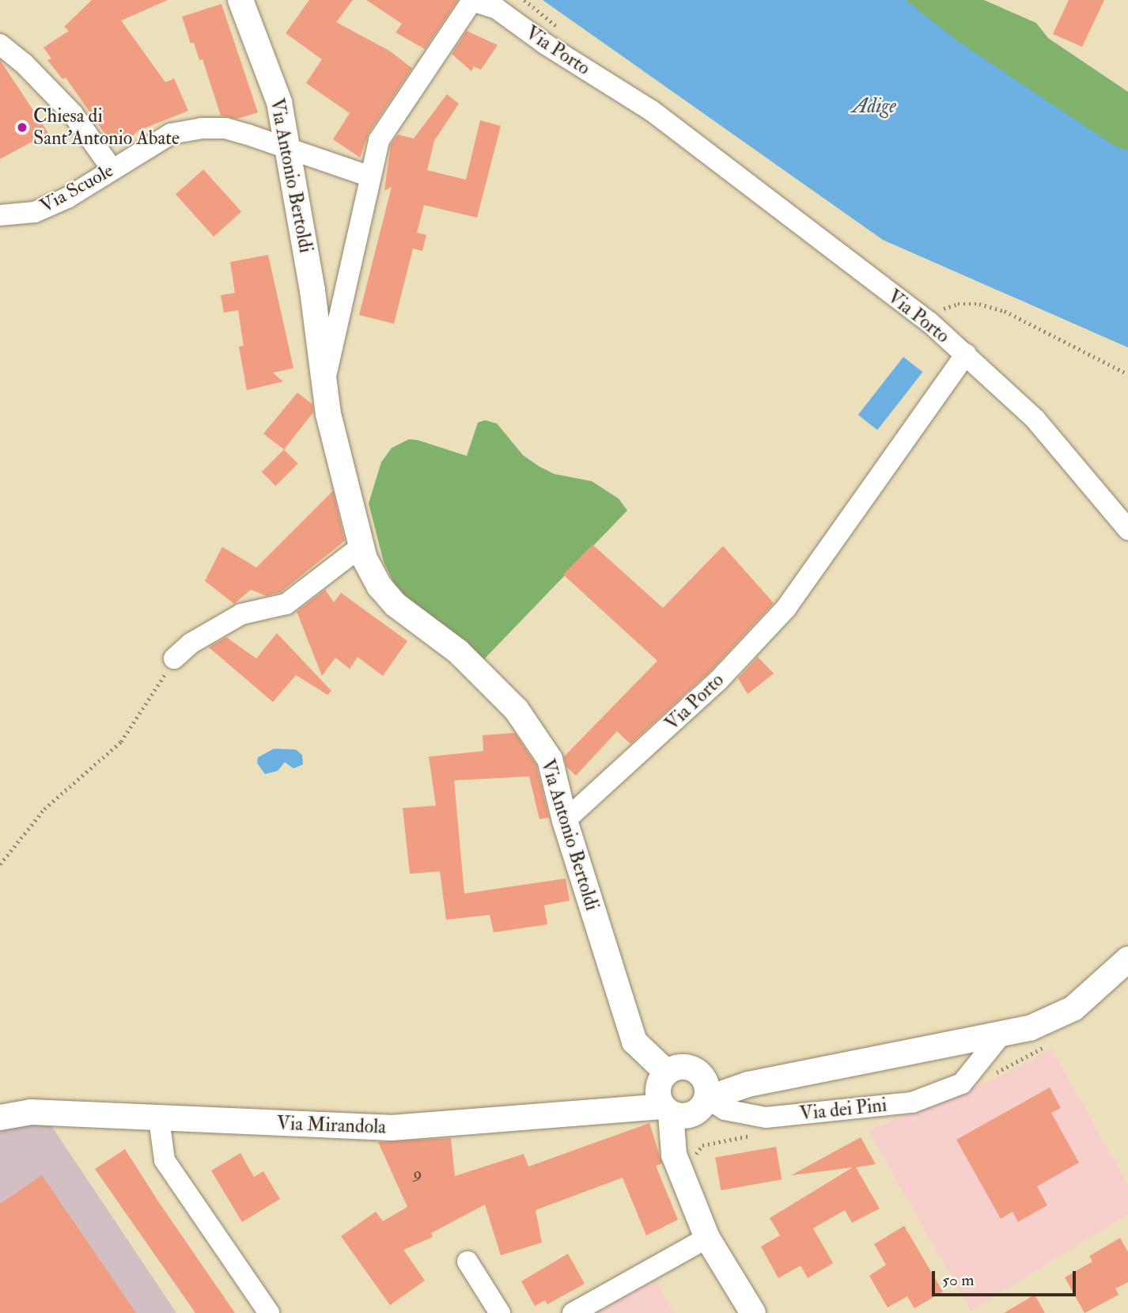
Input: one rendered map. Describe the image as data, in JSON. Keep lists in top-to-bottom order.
{
  "streets": {
    "street": [
      "Via Porto",
      "Via Antonio Bertoldi",
      "Via Scuole",
      "Via dei Pini",
      "Via Mirandola"
    ]
  },
  "crossings": [
    ["Via Porto", "Via Antonio Bertoldi"],
    ["Via Porto", "Via Scuole"],
    ["Via Antonio Bertoldi", "Via Scuole"],
    ["Via Antonio Bertoldi", "Via dei Pini"],
    ["Via Antonio Bertoldi", "Via Mirandola"],
    ["Via dei Pini", "Via Mirandola"]
  ],
  "water": ["Adige"],
  "places": ["Chiesa di Sant'Antonio Abate"],
  "house_numbers": ["9"],
  "scale_bar": "50 m"
}
